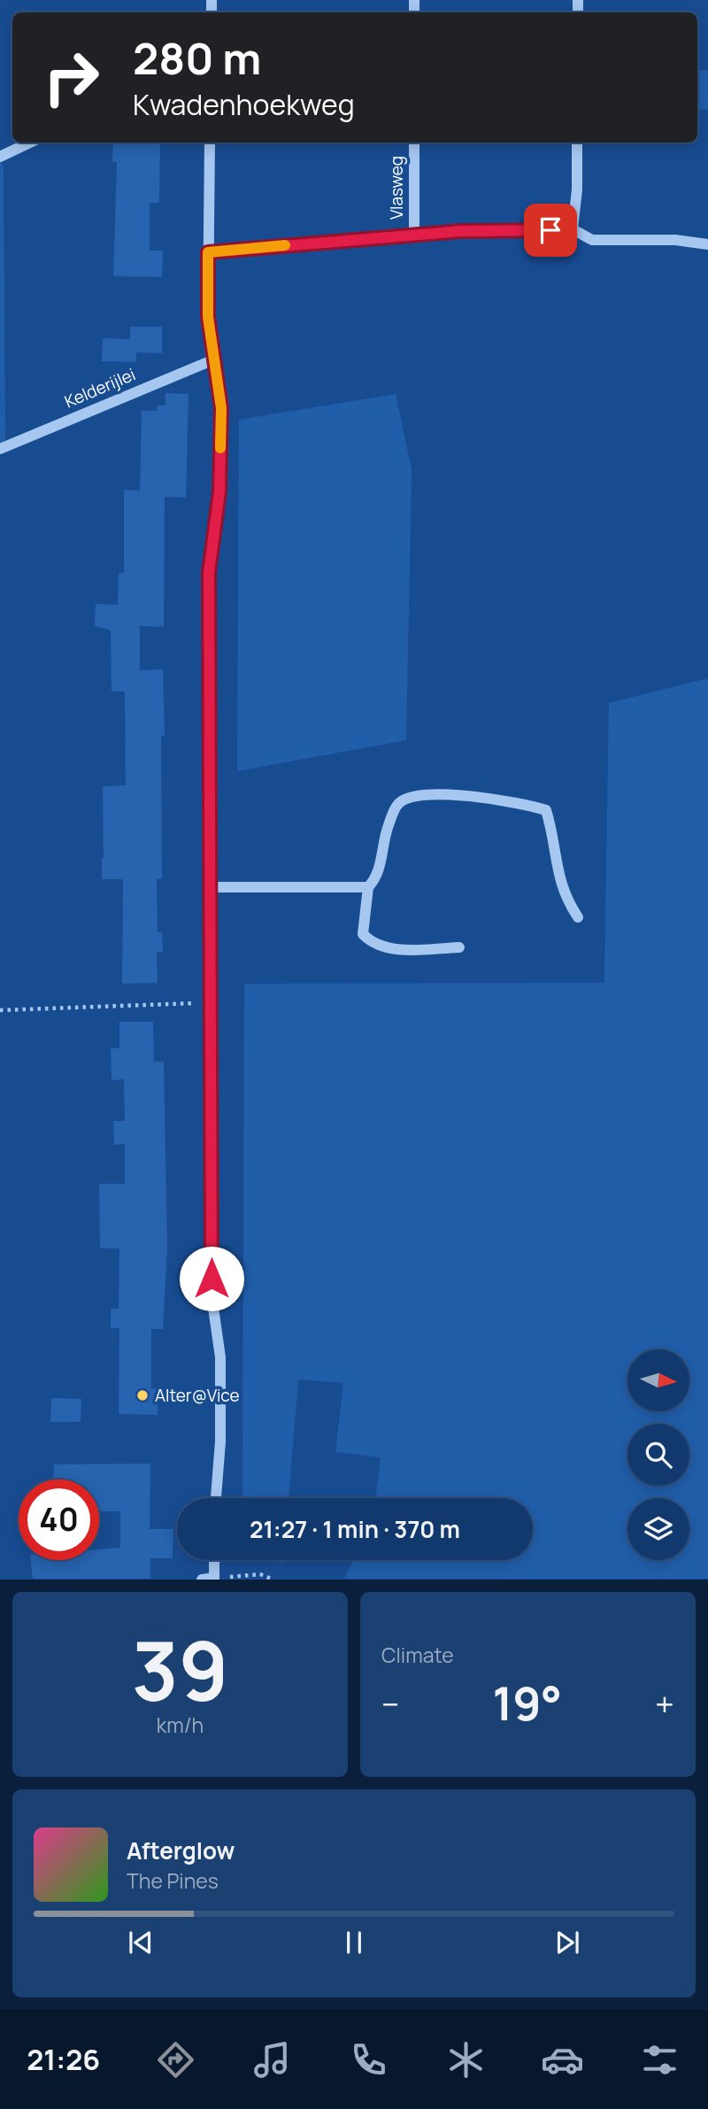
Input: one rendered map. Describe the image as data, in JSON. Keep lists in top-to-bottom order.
{
  "streets": {
    "street": ["Vlasweg", "Kelderijlei"]
  },
  "places": ["Alter@Vice"],
  "north": "right",
  "page": {
    "turn": ["280 m", "Kwadenhoekweg"],
    "limit": "40",
    "trip": "21:27 · 1 min · 370 m",
    "tile": [
      ["39", "km/h"],
      "Climate"
    ],
    "heat": ["−", "19°", "+"],
    "song": ["Afterglow", "The Pines"],
    "tabs": "21:26"
  }
}
